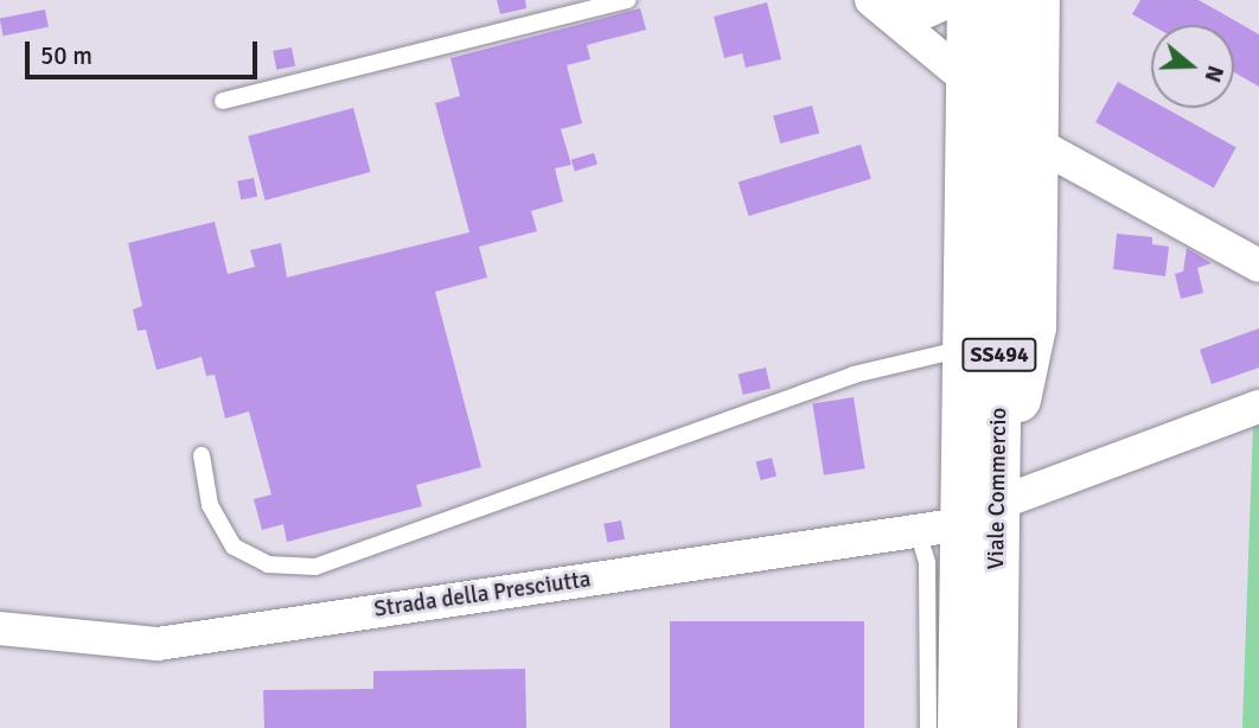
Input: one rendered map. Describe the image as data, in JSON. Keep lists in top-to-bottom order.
{
  "streets": {
    "main road": ["SS494", "Viale Commercio"],
    "street": ["Strada della Presciutta"]
  },
  "crossings": [
    ["Viale Commercio", "Strada della Presciutta"]
  ],
  "scale_bar": "50 m",
  "north": "right"
}
